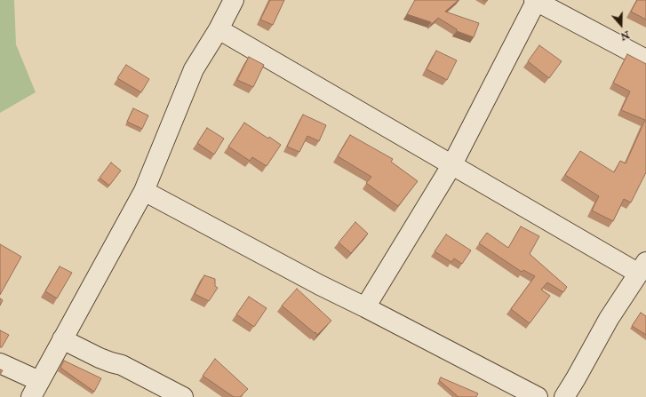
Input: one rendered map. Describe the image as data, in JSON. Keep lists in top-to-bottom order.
{
  "north": "bottom"
}
